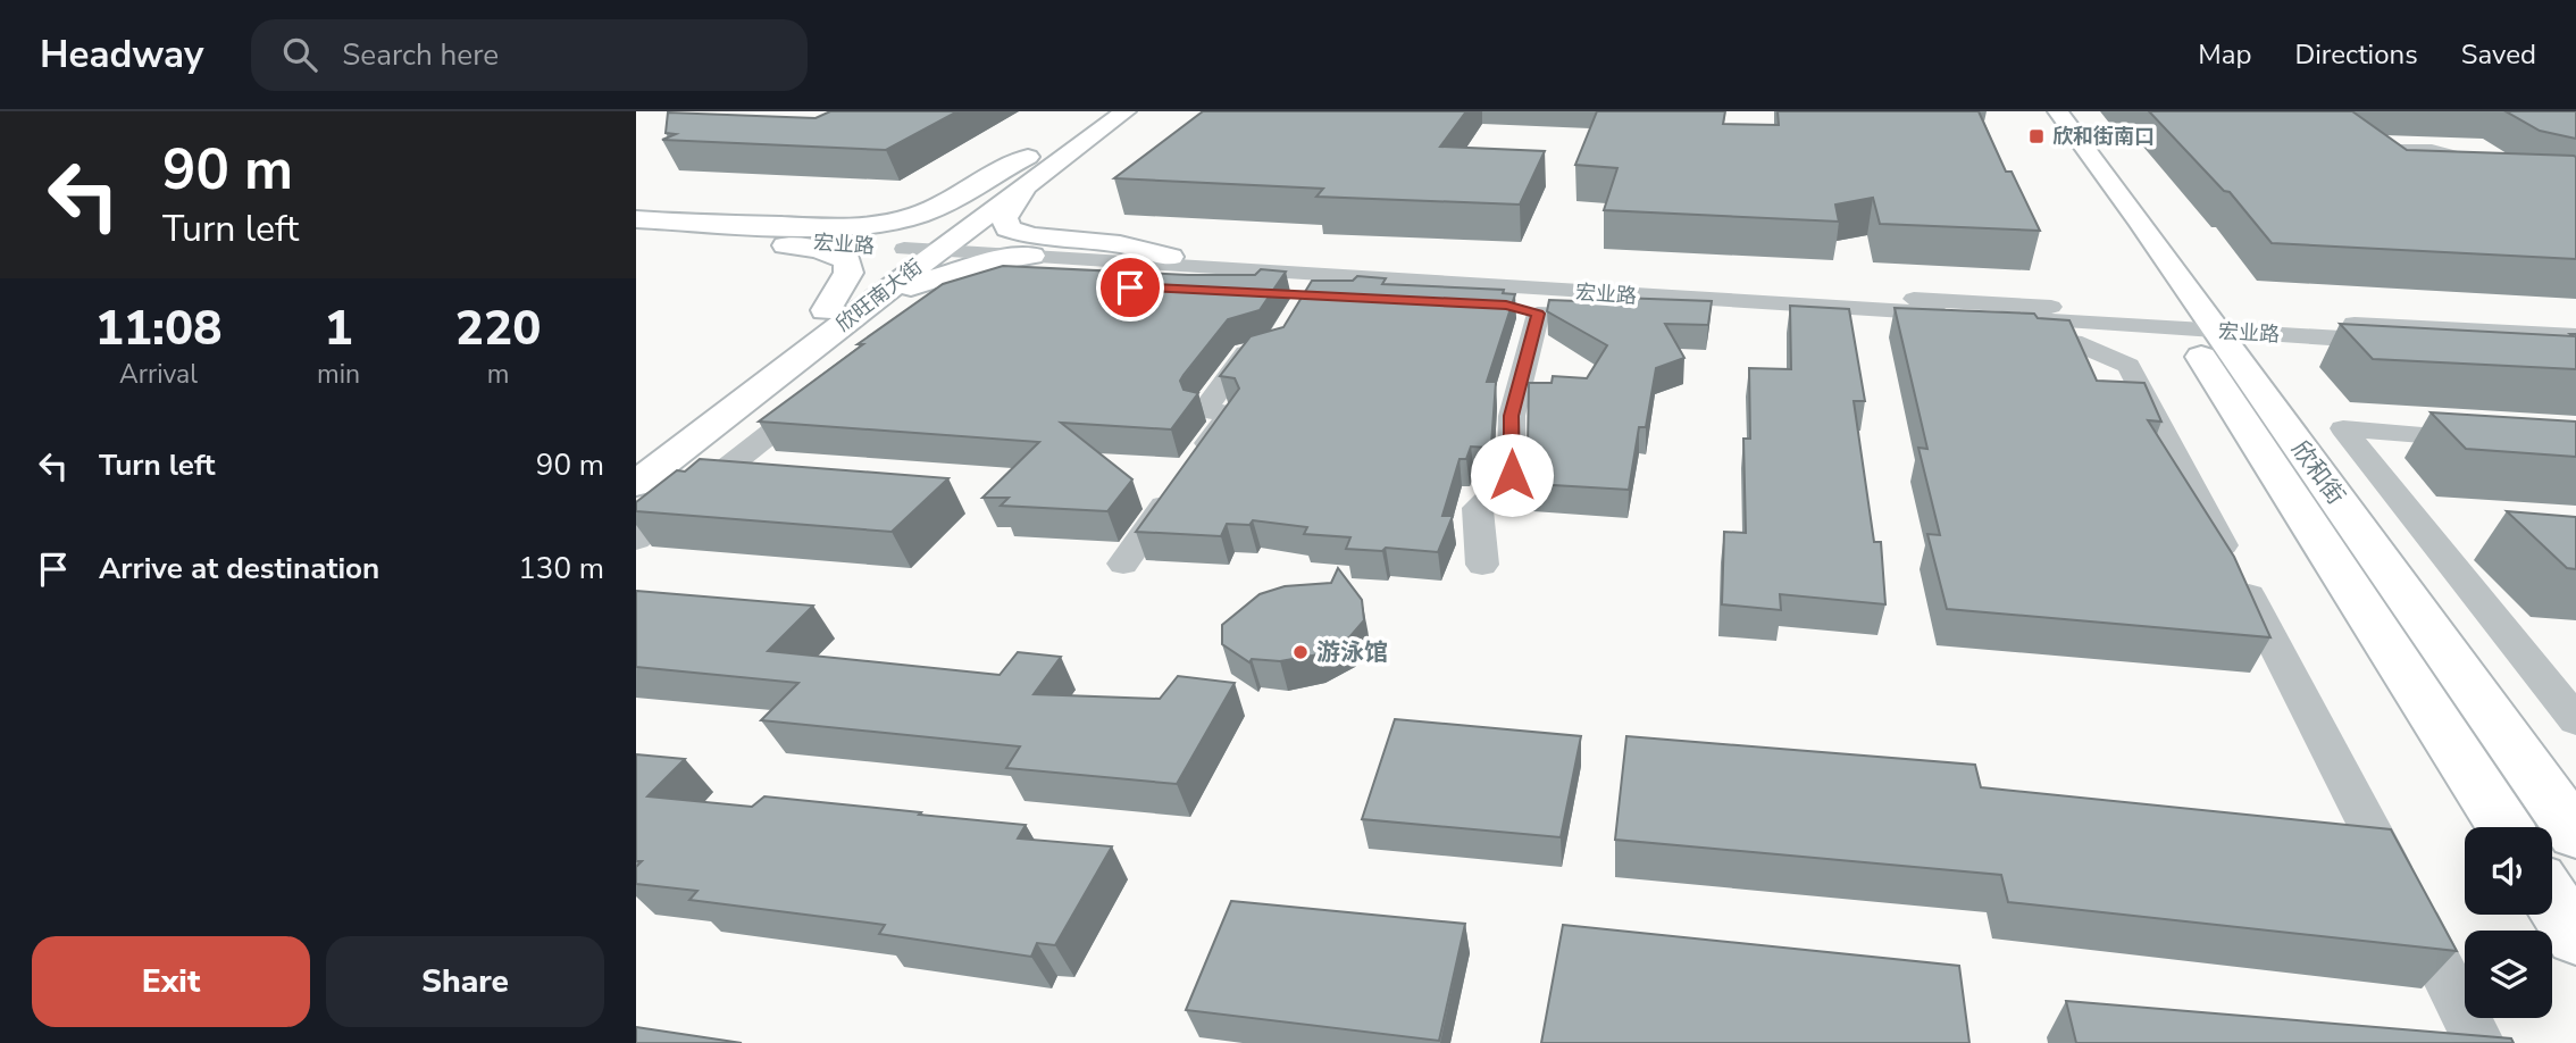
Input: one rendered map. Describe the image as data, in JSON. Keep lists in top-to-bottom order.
{
  "streets": {
    "street": ["宏业路", "欣旺南大街", "欣和街"]
  },
  "crossings": [
    ["宏业路", "欣旺南大街"],
    ["宏业路", "欣和街"]
  ],
  "places": {
    "transit": ["欣和街南口"],
    "other": ["游泳馆"]
  },
  "page": {
    "header": "Headway",
    "search": "Search here",
    "nav": ["Map", "Directions", "Saved"],
    "turn": ["90 m", "Turn left"],
    "eta": [
      "11:08",
      "Arrival",
      "1",
      "min",
      "220",
      "m"
    ],
    "list": [
      {
        "name": "Turn left",
        "value": "90 m"
      },
      {
        "name": "Arrive at destination",
        "value": "130 m"
      }
    ],
    "buttons": ["Exit", "Share"]
  }
}
